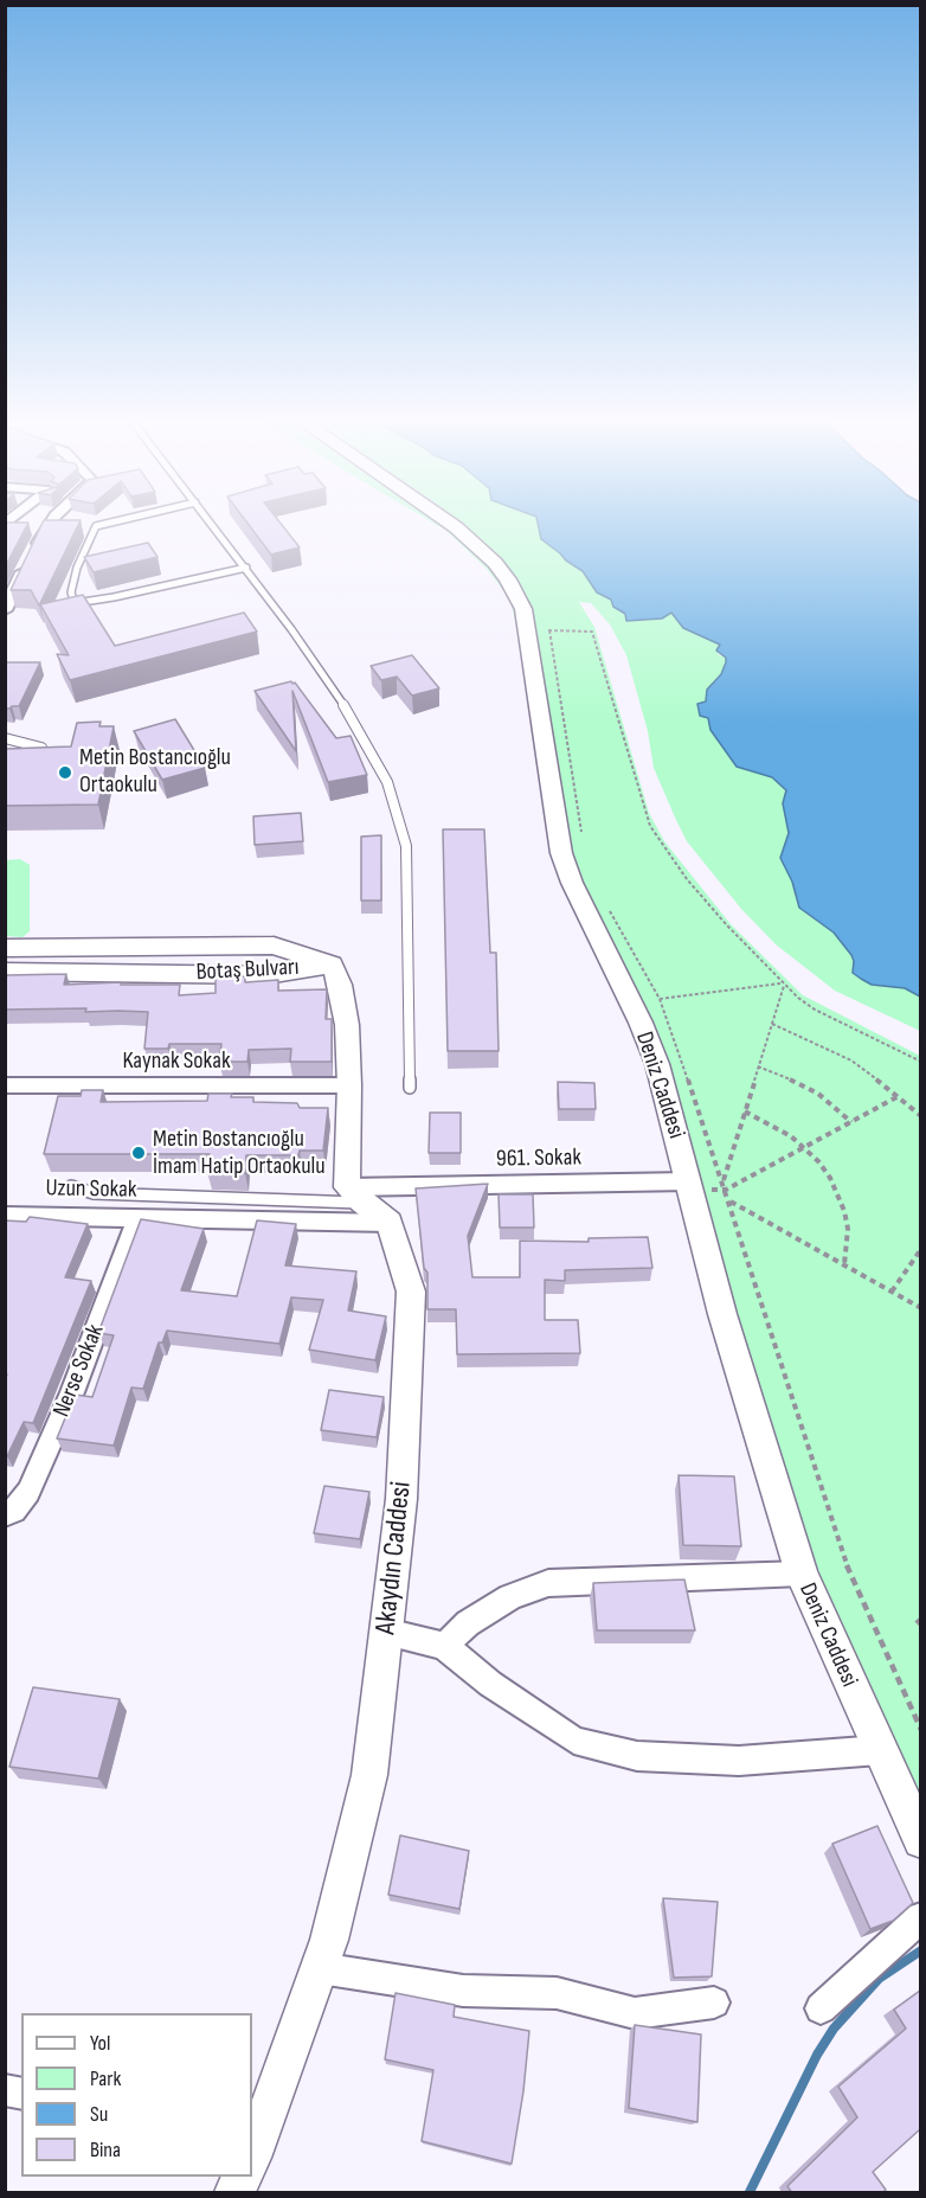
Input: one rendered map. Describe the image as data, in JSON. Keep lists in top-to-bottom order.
{
  "streets": {
    "street": [
      "Botaş Bulvarı",
      "Kaynak Sokak",
      "Deniz Caddesi",
      "961. Sokak",
      "Uzun Sokak",
      "Nerse Sokak",
      "Akaydın Caddesi"
    ]
  },
  "crossings": [
    ["Deniz Caddesi", "961. Sokak"],
    ["Uzun Sokak", "Nerse Sokak"],
    ["Uzun Sokak", "Akaydın Caddesi"]
  ],
  "places": ["Metin Bostancıoğlu Ortaokulu", "Metin Bostancıoğlu İmam Hatip Ortaokulu"],
  "legend": [
    "Yol",
    "Park",
    "Su",
    "Bina"
  ]
}
